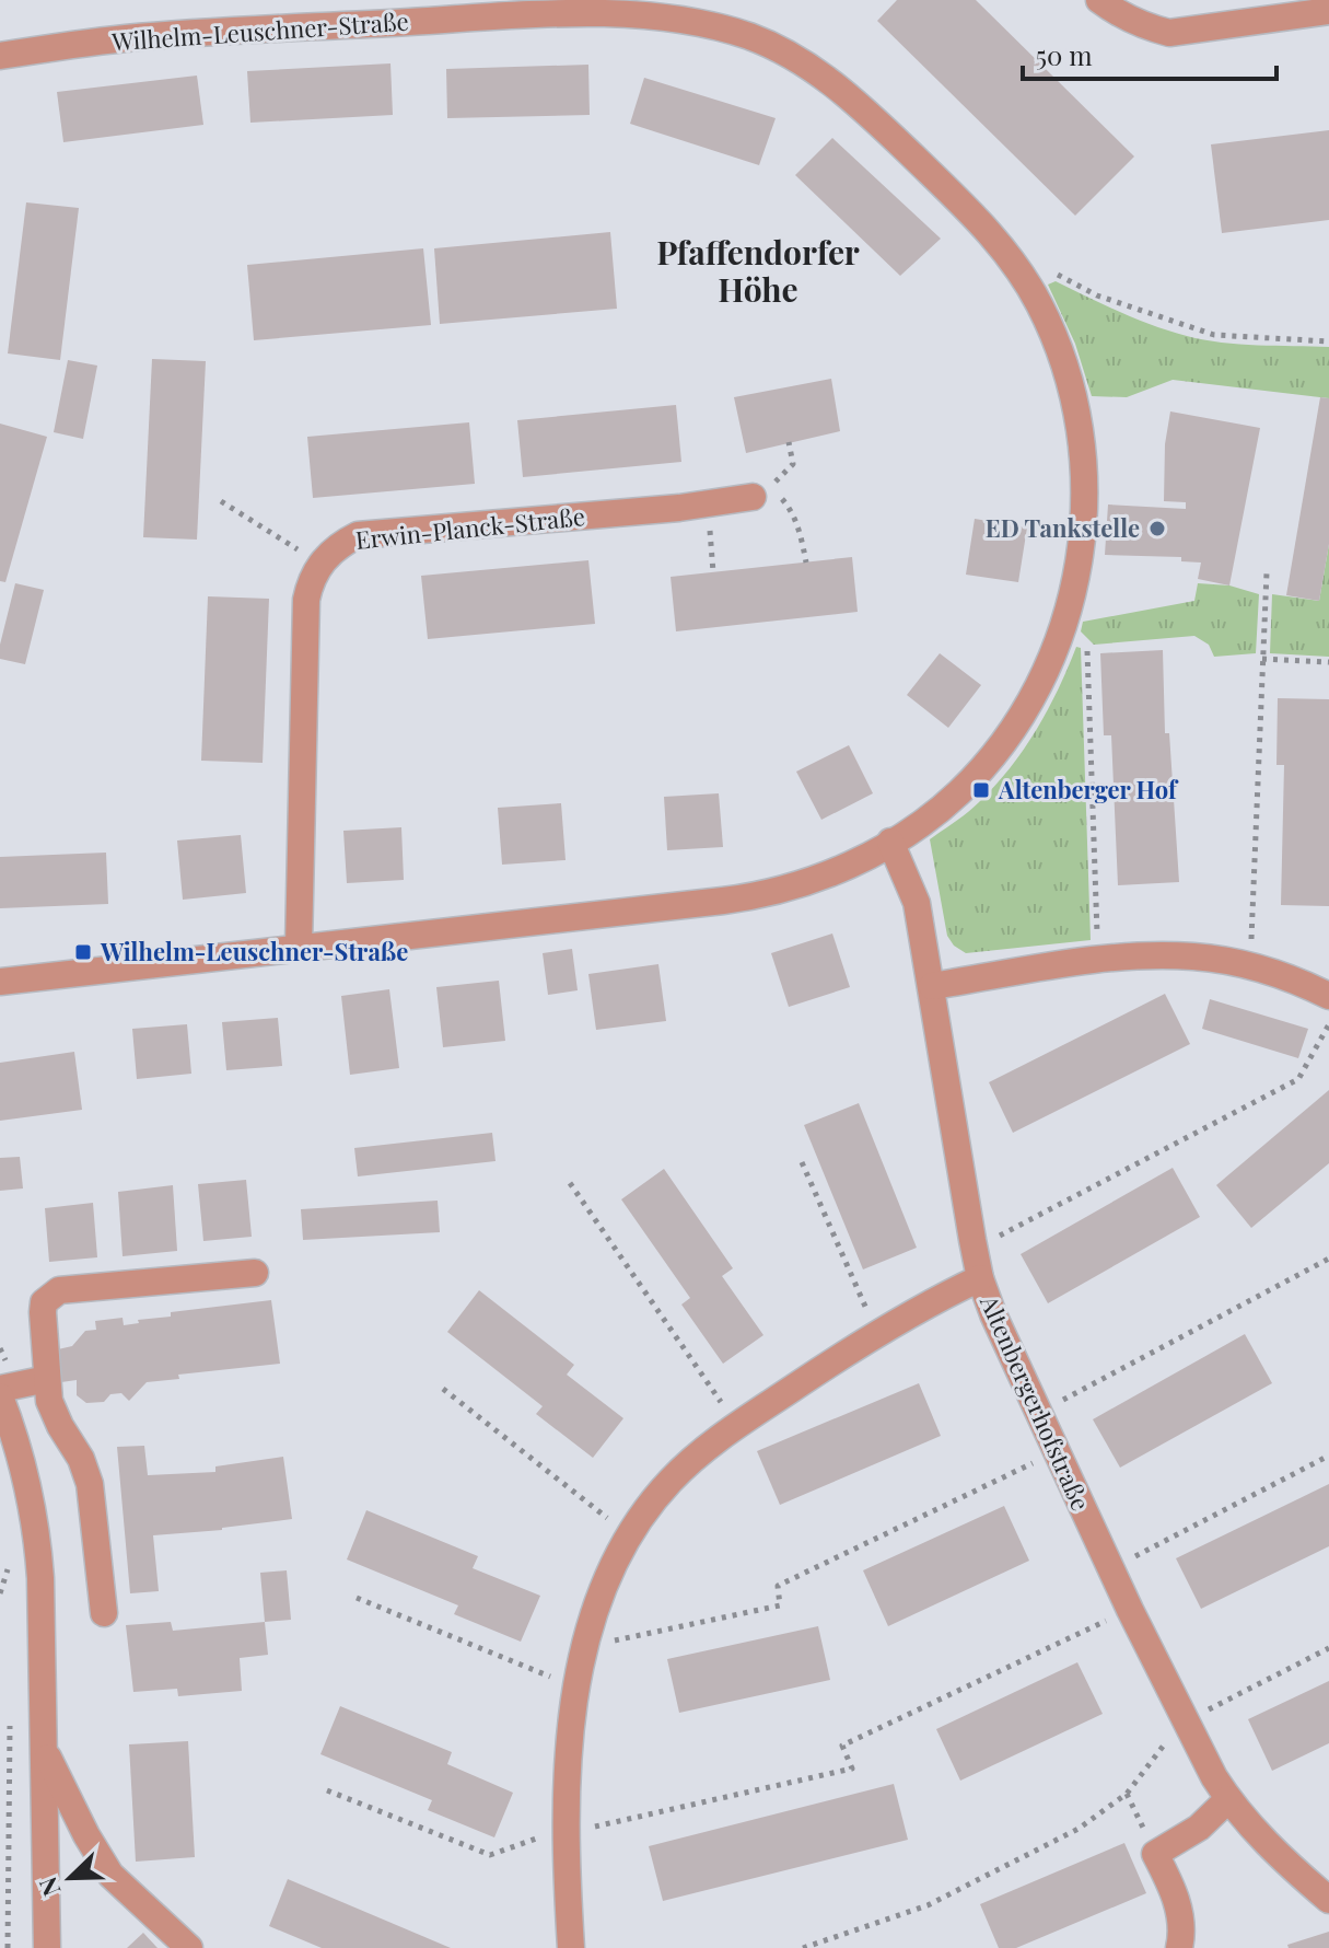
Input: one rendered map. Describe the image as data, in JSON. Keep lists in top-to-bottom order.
{
  "streets": {
    "street": ["Wilhelm-Leuschner-Straße", "Erwin-Planck-Straße", "Altenbergerhofstraße"]
  },
  "crossings": [
    ["Wilhelm-Leuschner-Straße", "Altenbergerhofstraße"]
  ],
  "districts": ["Pfaffendorfer Höhe"],
  "places": {
    "other": ["ED Tankstelle"],
    "transit": ["Altenberger Hof", "Wilhelm-Leuschner-Straße"]
  },
  "scale_bar": "50 m",
  "north": "bottom left"
}
